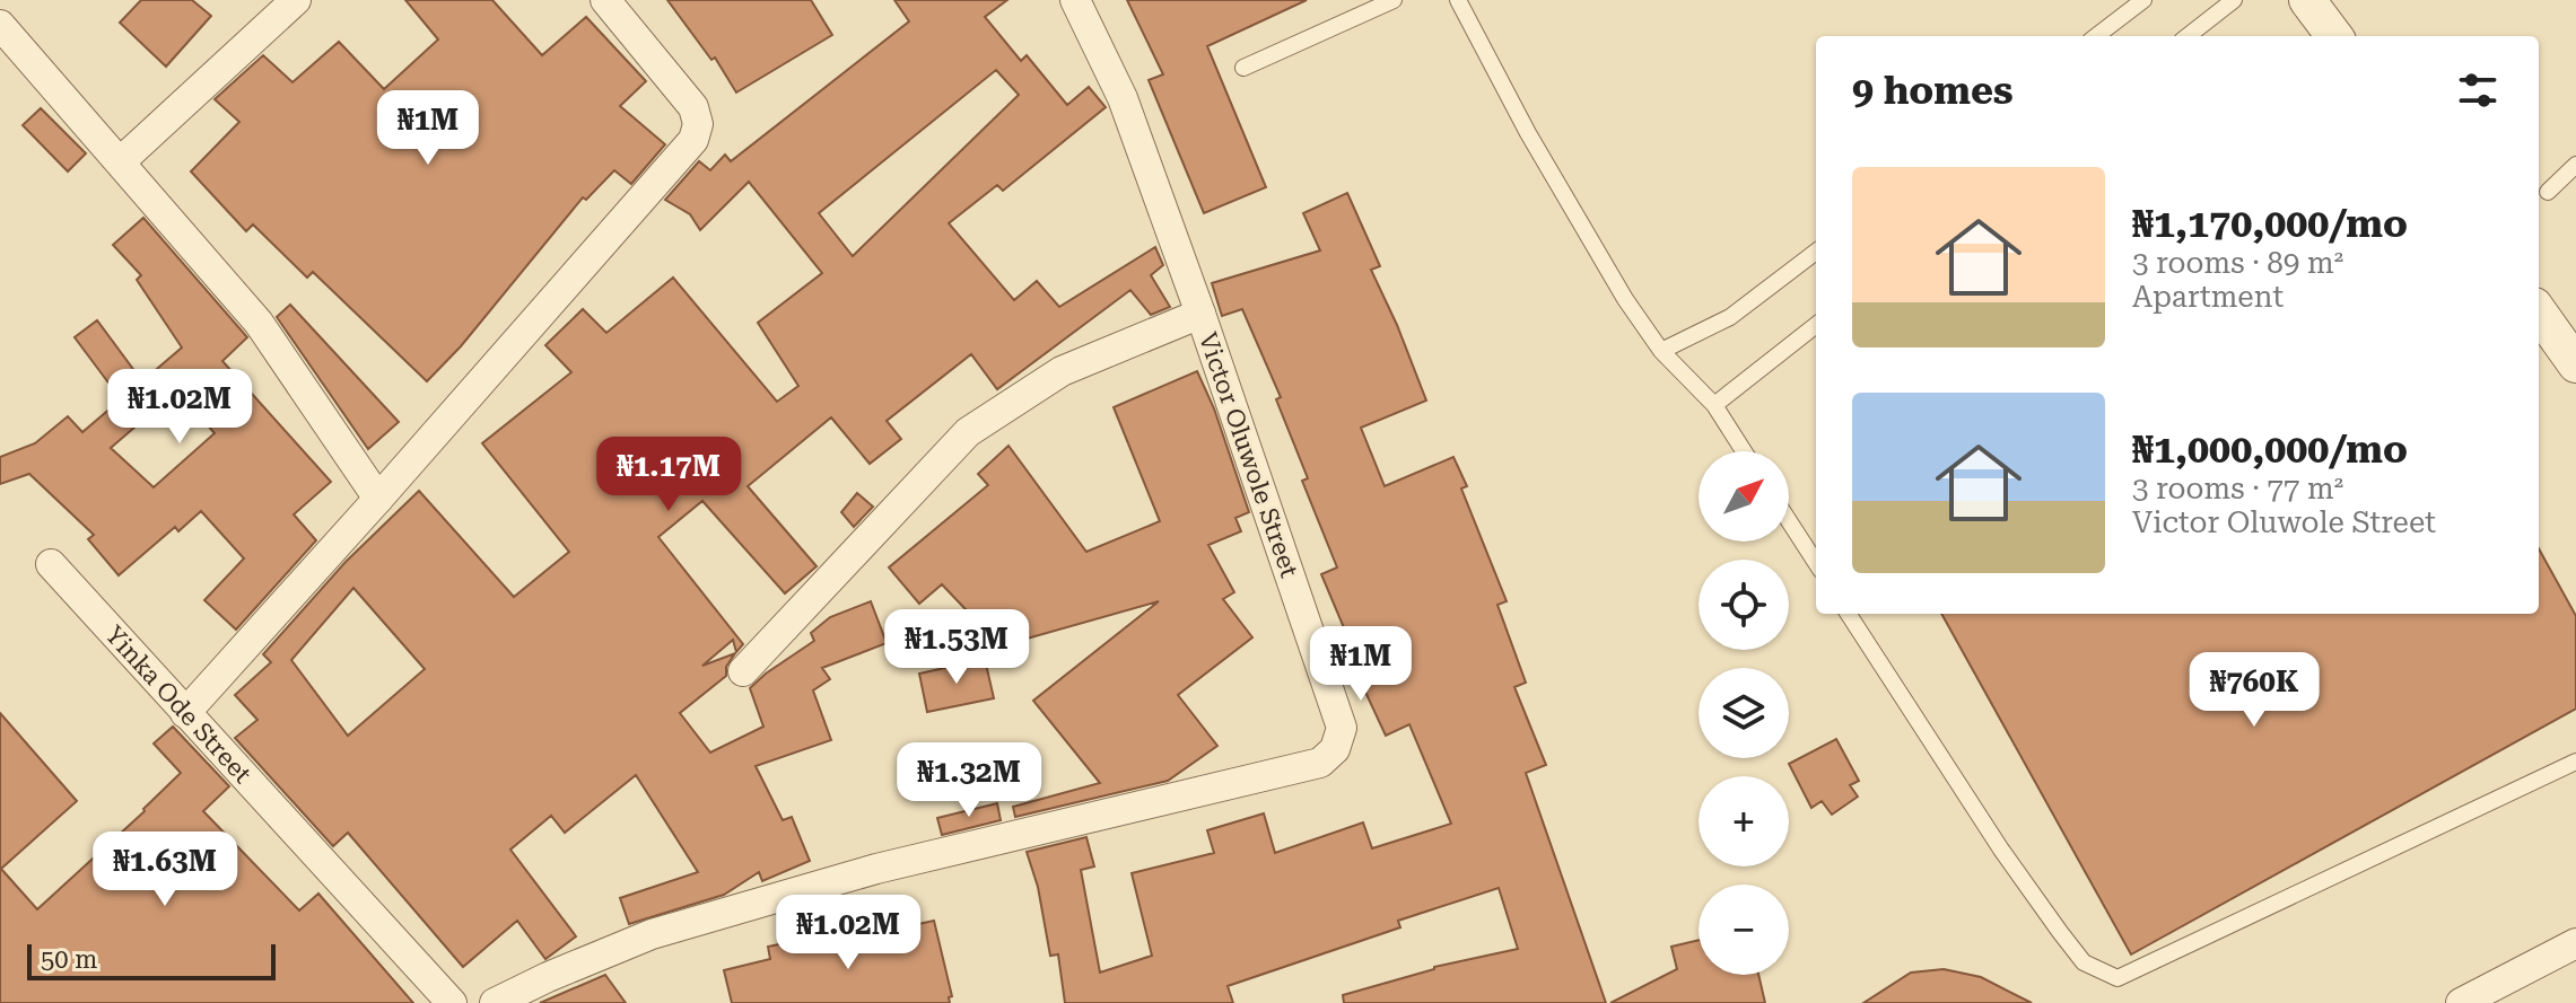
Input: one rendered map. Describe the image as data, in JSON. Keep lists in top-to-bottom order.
{
  "streets": {
    "street": ["Victor Oluwole Street", "Yinka Ode Street"]
  },
  "scale_bar": "50 m",
  "north": "top right",
  "page": {
    "heading": "9 homes",
    "price": [
      "₦1M",
      "₦1.02M",
      "₦1.17M",
      "₦1.53M",
      "₦1M",
      "₦760K",
      "₦1.32M",
      "₦1.63M",
      "₦1.02M"
    ],
    "list": [
      {
        "name": "₦1,170,000/mo",
        "note": "3 rooms · 89 m² · Apartment"
      },
      {
        "name": "₦1,000,000/mo",
        "note": "3 rooms · 77 m² · Victor Oluwole Street"
      }
    ],
    "map_buttons": ["+", "−"],
    "scale": "50 m"
  }
}
